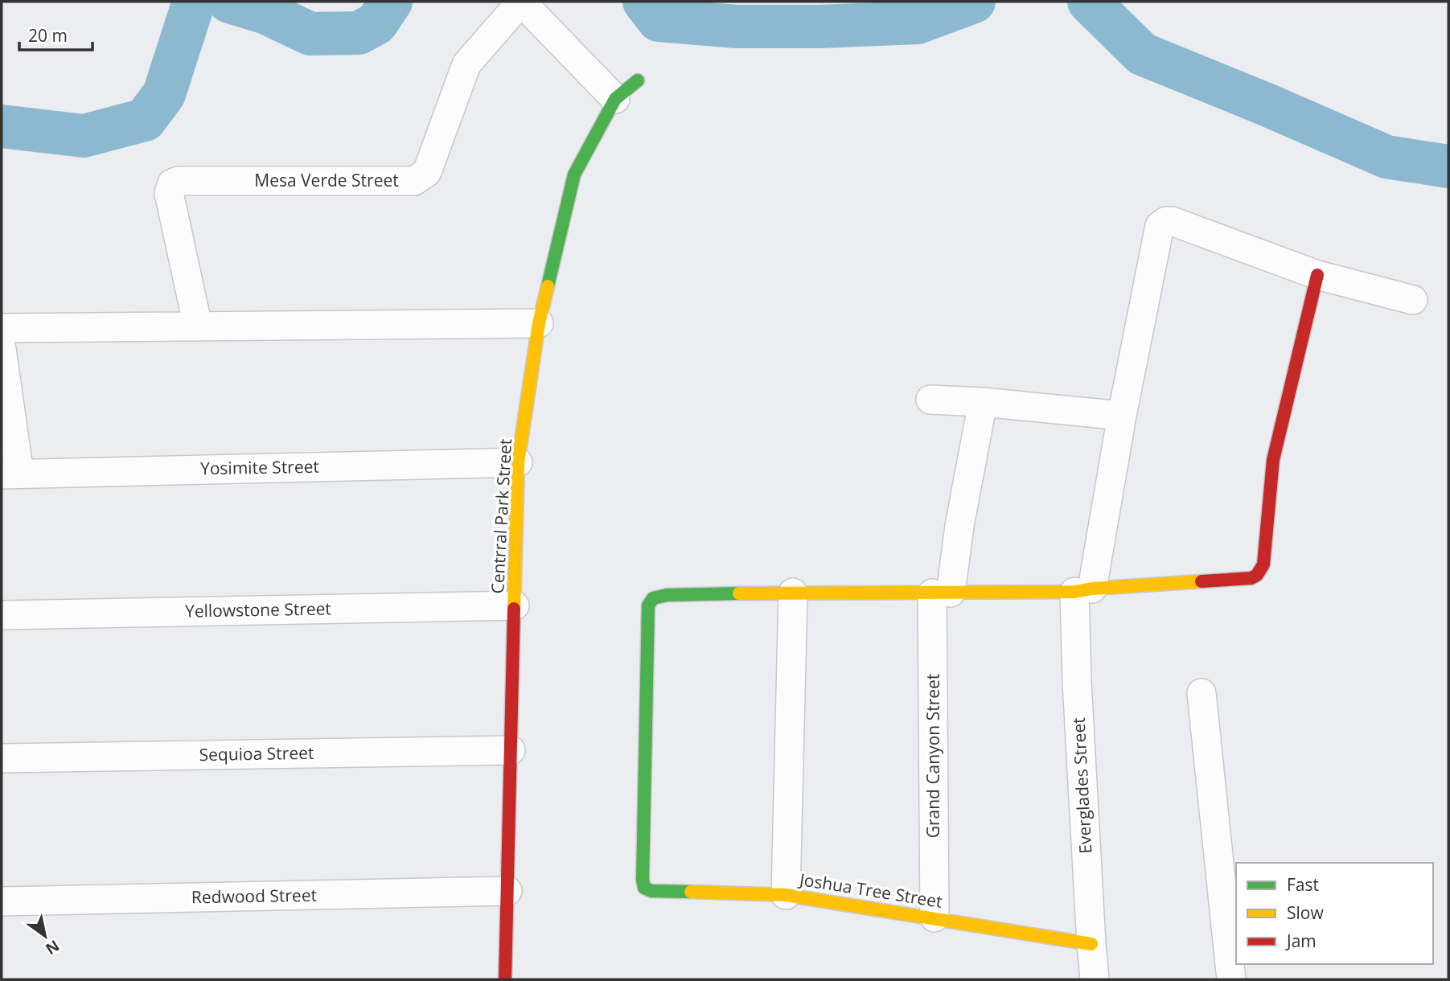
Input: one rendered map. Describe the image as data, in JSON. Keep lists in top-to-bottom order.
{
  "streets": {
    "street": [
      "Mesa Verde Street",
      "Yosimite Street",
      "Centrral Park Street",
      "Yellowstone Street",
      "Sequioa Street",
      "Grand Canyon Street",
      "Everglades Street",
      "Joshua Tree Street",
      "Redwood Street"
    ]
  },
  "crossings": [
    ["Mesa Verde Street", "Centrral Park Street"],
    ["Yosimite Street", "Centrral Park Street"],
    ["Centrral Park Street", "Yellowstone Street"],
    ["Centrral Park Street", "Sequioa Street"],
    ["Centrral Park Street", "Redwood Street"],
    ["Grand Canyon Street", "Joshua Tree Street"],
    ["Everglades Street", "Joshua Tree Street"]
  ],
  "legend": ["Fast", "Slow", "Jam"],
  "scale_bar": "20 m",
  "north": "bottom right"
}
